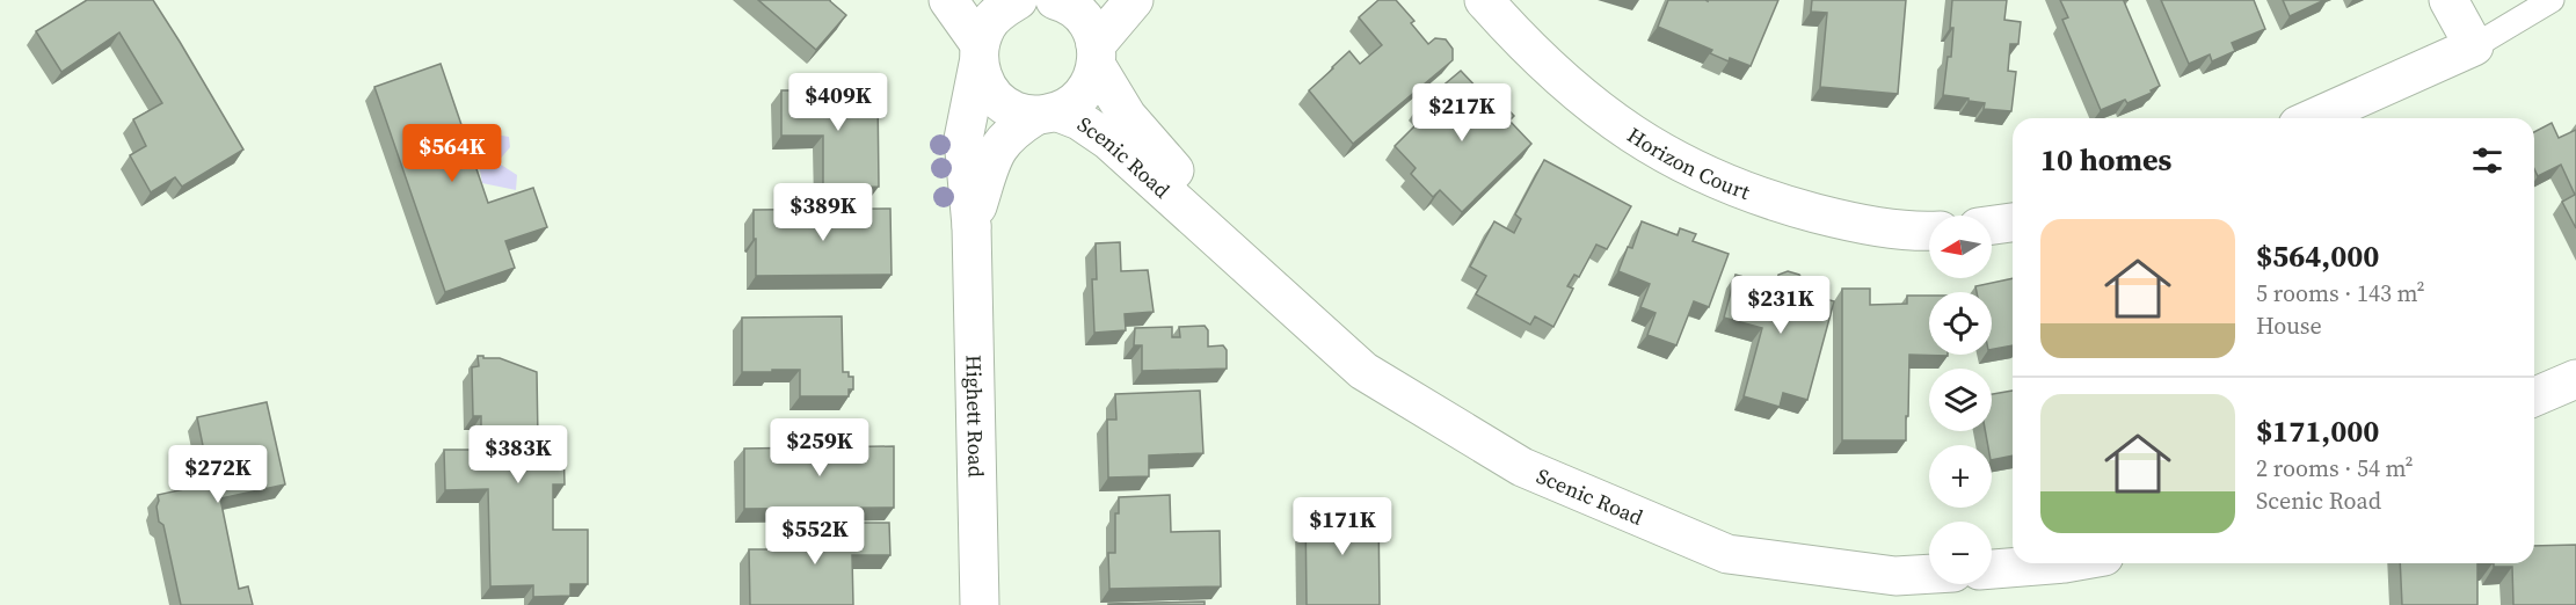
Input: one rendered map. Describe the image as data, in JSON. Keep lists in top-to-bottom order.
{
  "streets": {
    "main road": ["Scenic Road", "Horizon Court", "Highett Road"]
  },
  "crossings": [
    ["Scenic Road", "Highett Road"]
  ],
  "north": "left",
  "page": {
    "price": [
      "$409K",
      "$217K",
      "$564K",
      "$389K",
      "$231K",
      "$259K",
      "$383K",
      "$272K",
      "$171K",
      "$552K"
    ],
    "heading": "10 homes",
    "list": [
      {
        "name": "$564,000",
        "note": "5 rooms · 143 m² · House"
      },
      {
        "name": "$171,000",
        "note": "2 rooms · 54 m² · Scenic Road"
      }
    ],
    "map_buttons": ["+", "−"]
  }
}
